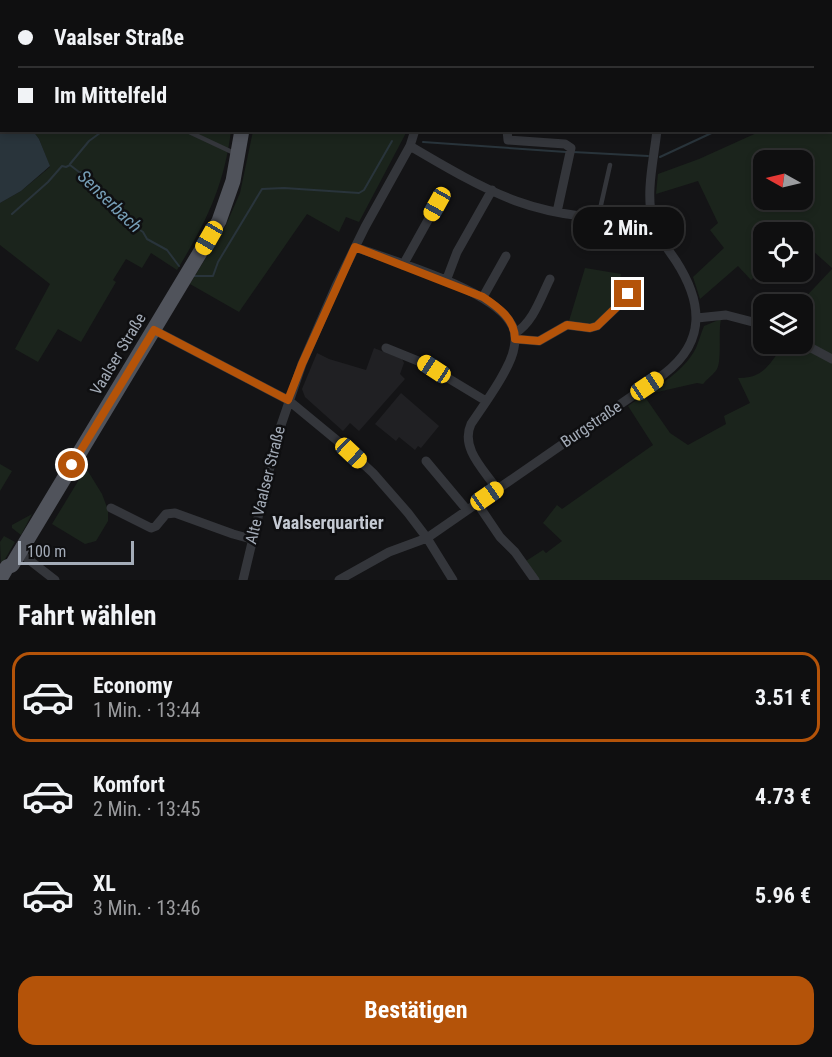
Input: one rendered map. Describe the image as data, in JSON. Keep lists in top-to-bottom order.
{
  "streets": {
    "main road": ["Vaalser Straße"],
    "street": ["Burgstraße", "Alte Vaalser Straße"]
  },
  "districts": ["Vaalserquartier"],
  "water": ["Senserbach"],
  "scale_bar": "100 m",
  "north": "left",
  "page": {
    "banner": ["Vaalser Straße", "Im Mittelfeld"],
    "bubble": "2 Min.",
    "scale": "100 m",
    "heading": "Fahrt wählen",
    "list": [
      {
        "name": "Economy",
        "note": "1 Min. · 13:44",
        "value": "3.51 €"
      },
      {
        "name": "Komfort",
        "note": "2 Min. · 13:45",
        "value": "4.73 €"
      },
      {
        "name": "XL",
        "note": "3 Min. · 13:46",
        "value": "5.96 €"
      }
    ],
    "buttons": "Bestätigen"
  }
}
